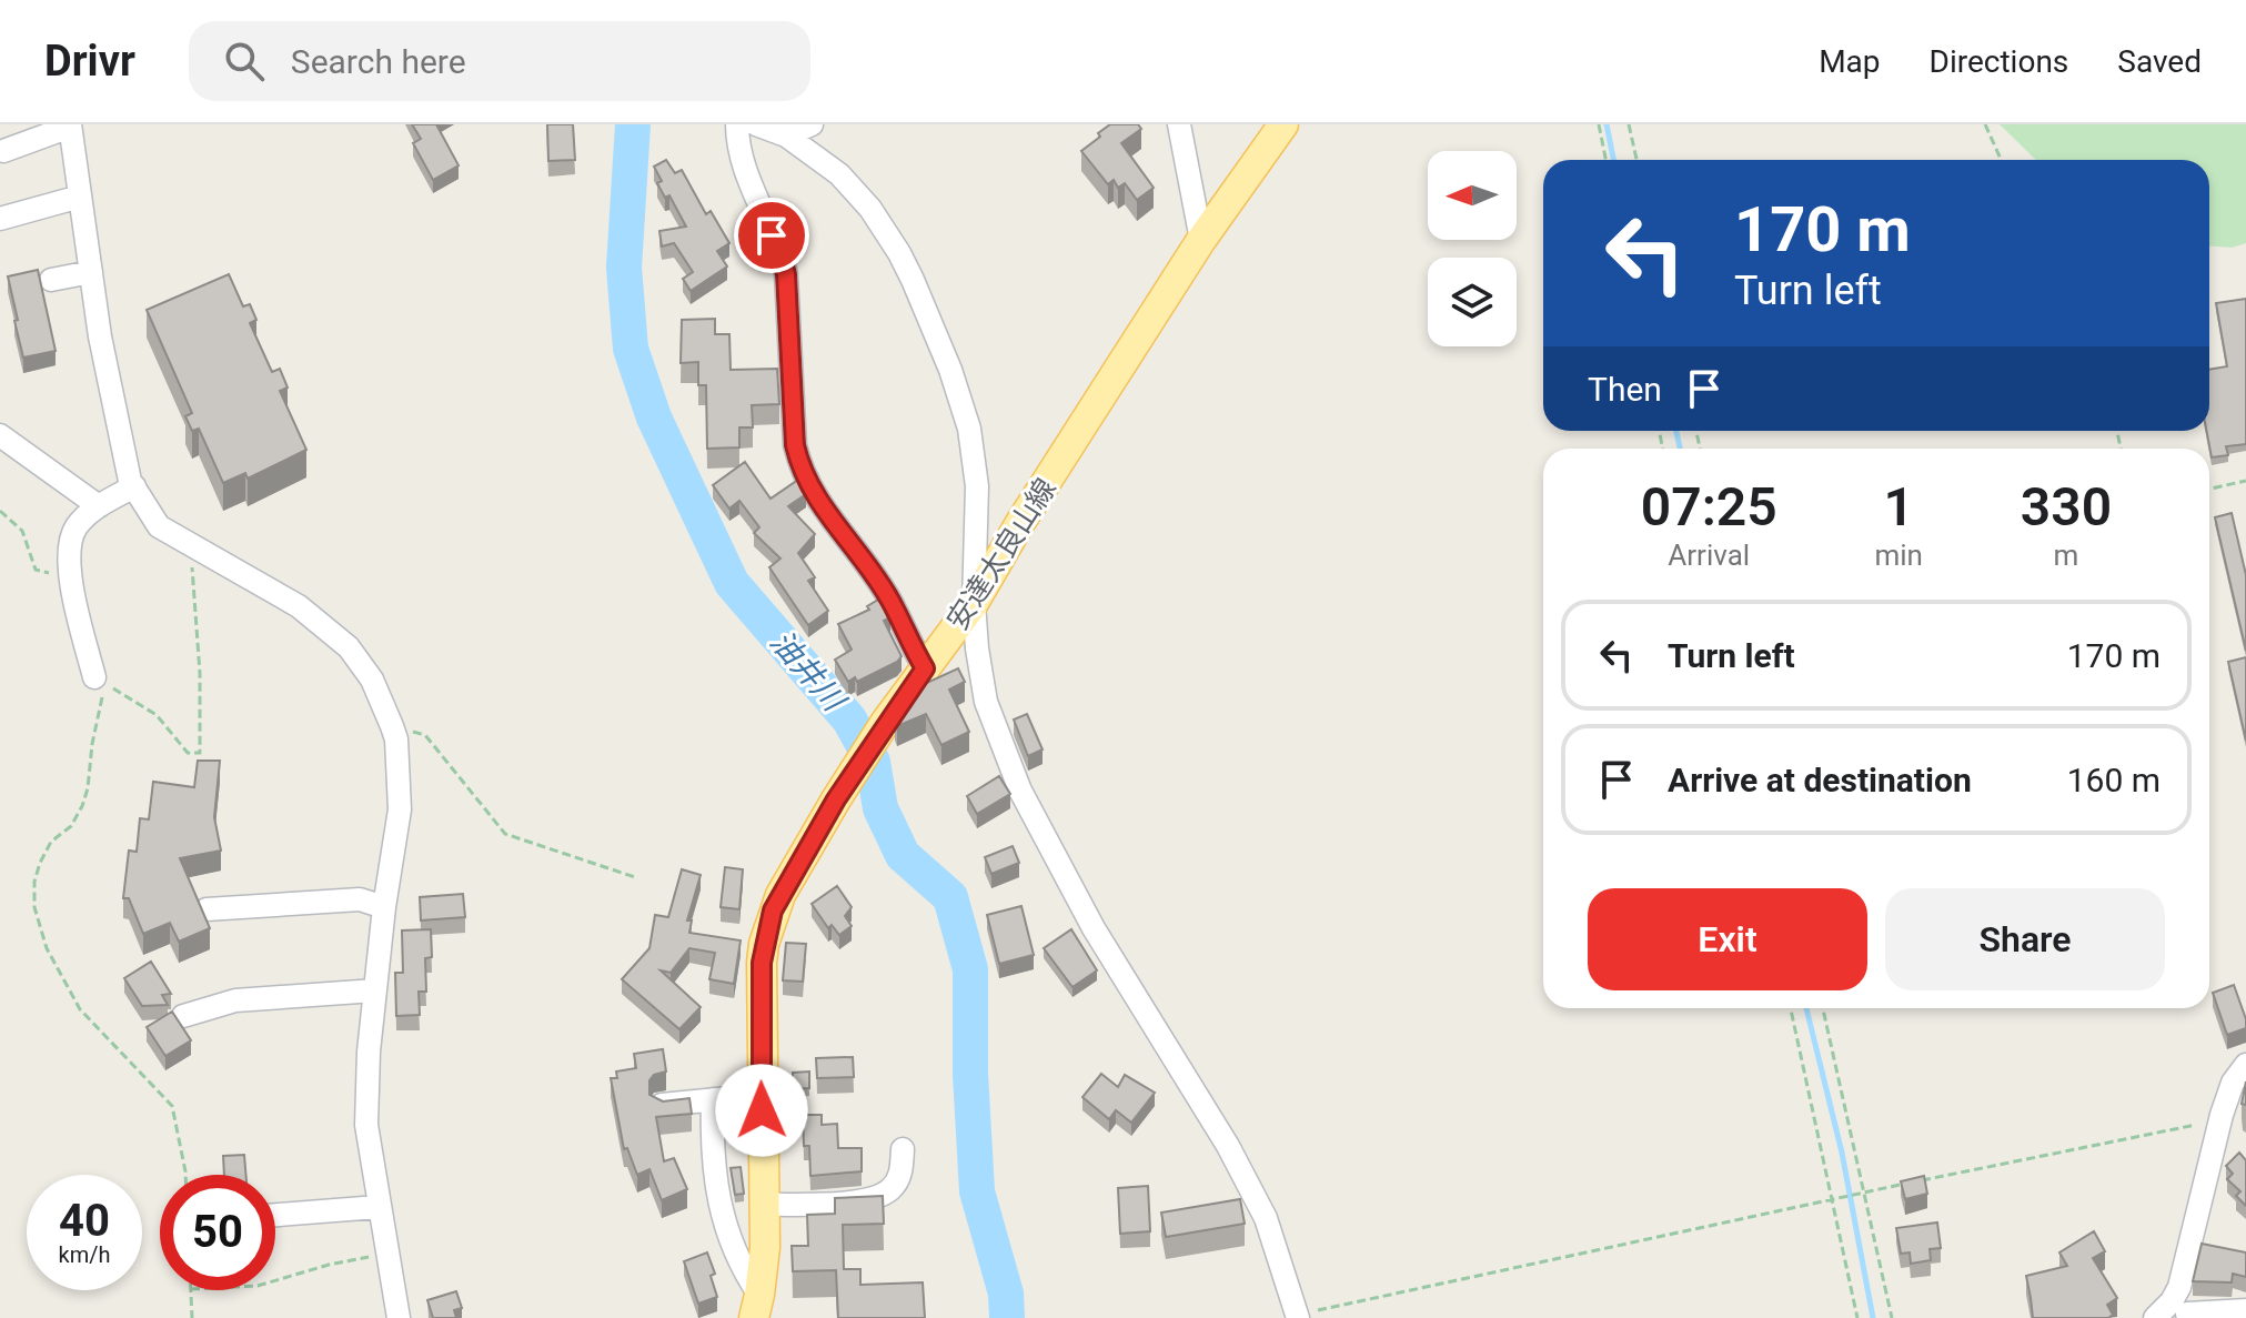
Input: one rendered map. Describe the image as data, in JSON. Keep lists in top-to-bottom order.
{
  "streets": {
    "main road": ["安達太良山線"]
  },
  "water": ["油井川"],
  "north": "left",
  "page": {
    "header": "Drivr",
    "search": "Search here",
    "nav": ["Map", "Directions", "Saved"],
    "turn": ["170 m", "Turn left"],
    "then": "Then",
    "eta": [
      "07:25",
      "Arrival",
      "1",
      "min",
      "330",
      "m"
    ],
    "list": [
      {
        "name": "Turn left",
        "value": "170 m"
      },
      {
        "name": "Arrive at destination",
        "value": "160 m"
      }
    ],
    "buttons": ["Exit", "Share"],
    "speed": "40 km/h",
    "limit": "50"
  }
}
